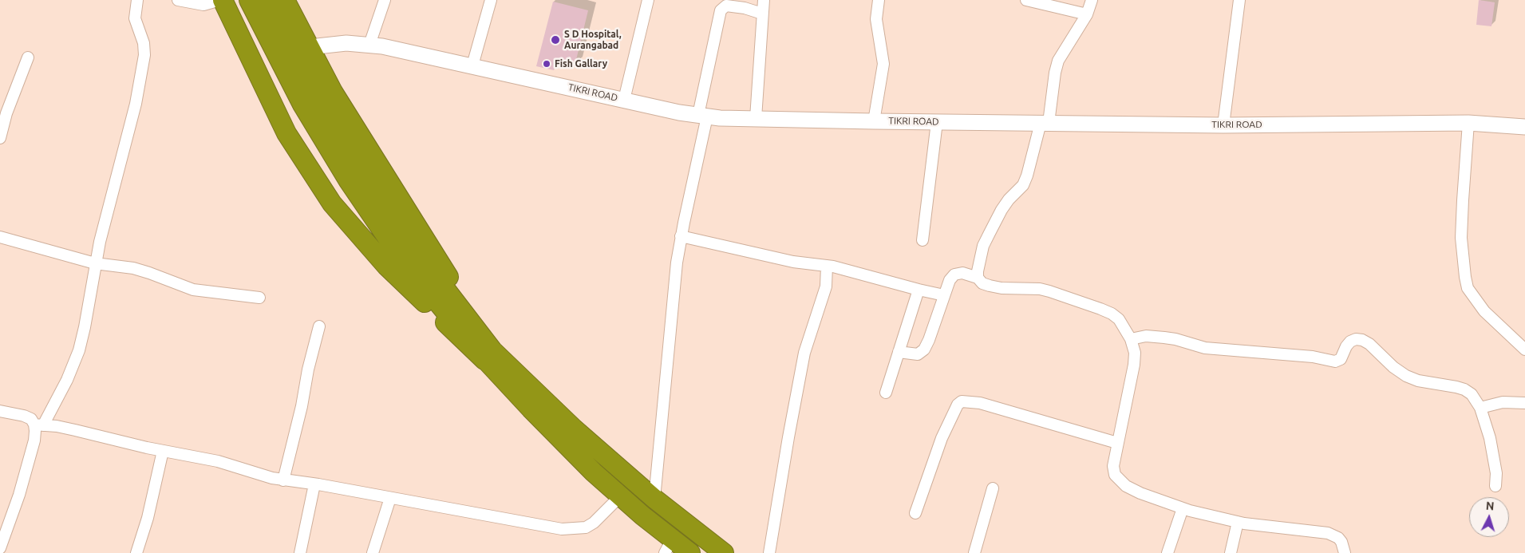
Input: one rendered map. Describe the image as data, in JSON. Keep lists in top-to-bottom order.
{
  "streets": {
    "street": ["TIKRI ROAD"]
  },
  "places": ["S D Hospital, Aurangabad", "Fish Gallary"],
  "north": "top"
}
